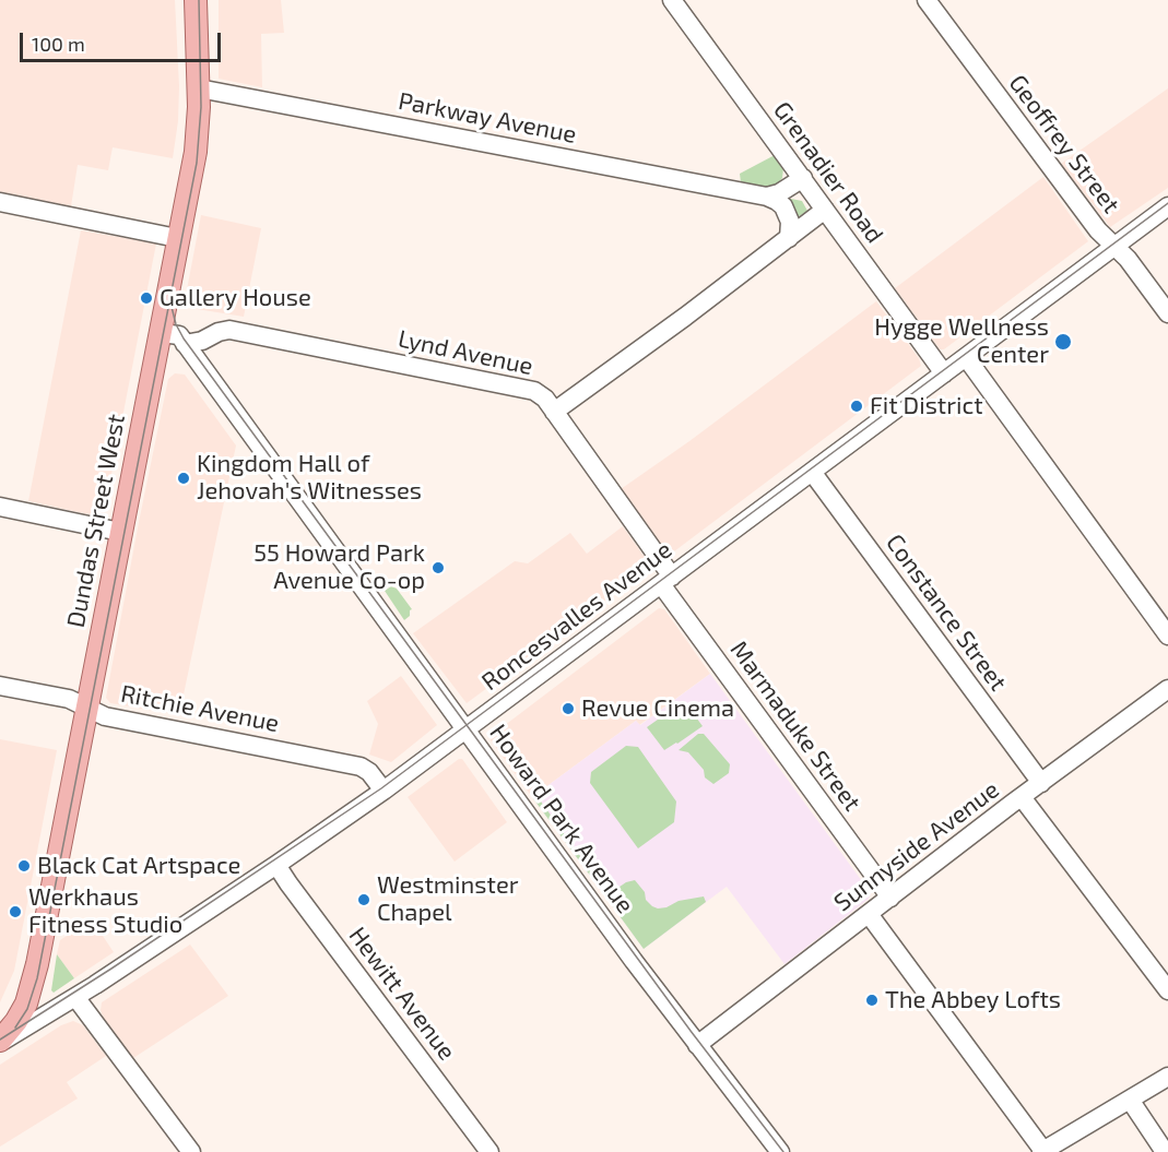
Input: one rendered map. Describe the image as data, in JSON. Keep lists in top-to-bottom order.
{
  "streets": {
    "main road": ["Dundas Street West"],
    "street": [
      "Parkway Avenue",
      "Geoffrey Street",
      "Grenadier Road",
      "Lynd Avenue",
      "Constance Street",
      "Roncesvalles Avenue",
      "Ritchie Avenue",
      "Marmaduke Street",
      "Howard Park Avenue",
      "Sunnyside Avenue",
      "Hewitt Avenue"
    ]
  },
  "crossings": [
    ["Parkway Avenue", "Dundas Street West"],
    ["Geoffrey Street", "Roncesvalles Avenue"],
    ["Grenadier Road", "Roncesvalles Avenue"],
    ["Lynd Avenue", "Roncesvalles Avenue"],
    ["Lynd Avenue", "Marmaduke Street"],
    ["Lynd Avenue", "Howard Park Avenue"],
    ["Dundas Street West", "Roncesvalles Avenue"],
    ["Dundas Street West", "Ritchie Avenue"],
    ["Dundas Street West", "Howard Park Avenue"],
    ["Constance Street", "Roncesvalles Avenue"],
    ["Constance Street", "Sunnyside Avenue"],
    ["Roncesvalles Avenue", "Ritchie Avenue"],
    ["Roncesvalles Avenue", "Marmaduke Street"],
    ["Roncesvalles Avenue", "Howard Park Avenue"],
    ["Roncesvalles Avenue", "Hewitt Avenue"],
    ["Marmaduke Street", "Sunnyside Avenue"],
    ["Howard Park Avenue", "Sunnyside Avenue"]
  ],
  "places": [
    "Gallery House",
    "Hygge Wellness Center",
    "Fit District",
    "Kingdom Hall of Jehovah's Witnesses",
    "55 Howard Park Avenue Co-op",
    "Revue Cinema",
    "Black Cat Artspace",
    "Westminster Chapel",
    "Werkhaus Fitness Studio",
    "The Abbey Lofts"
  ],
  "scale_bar": "100 m"
}
